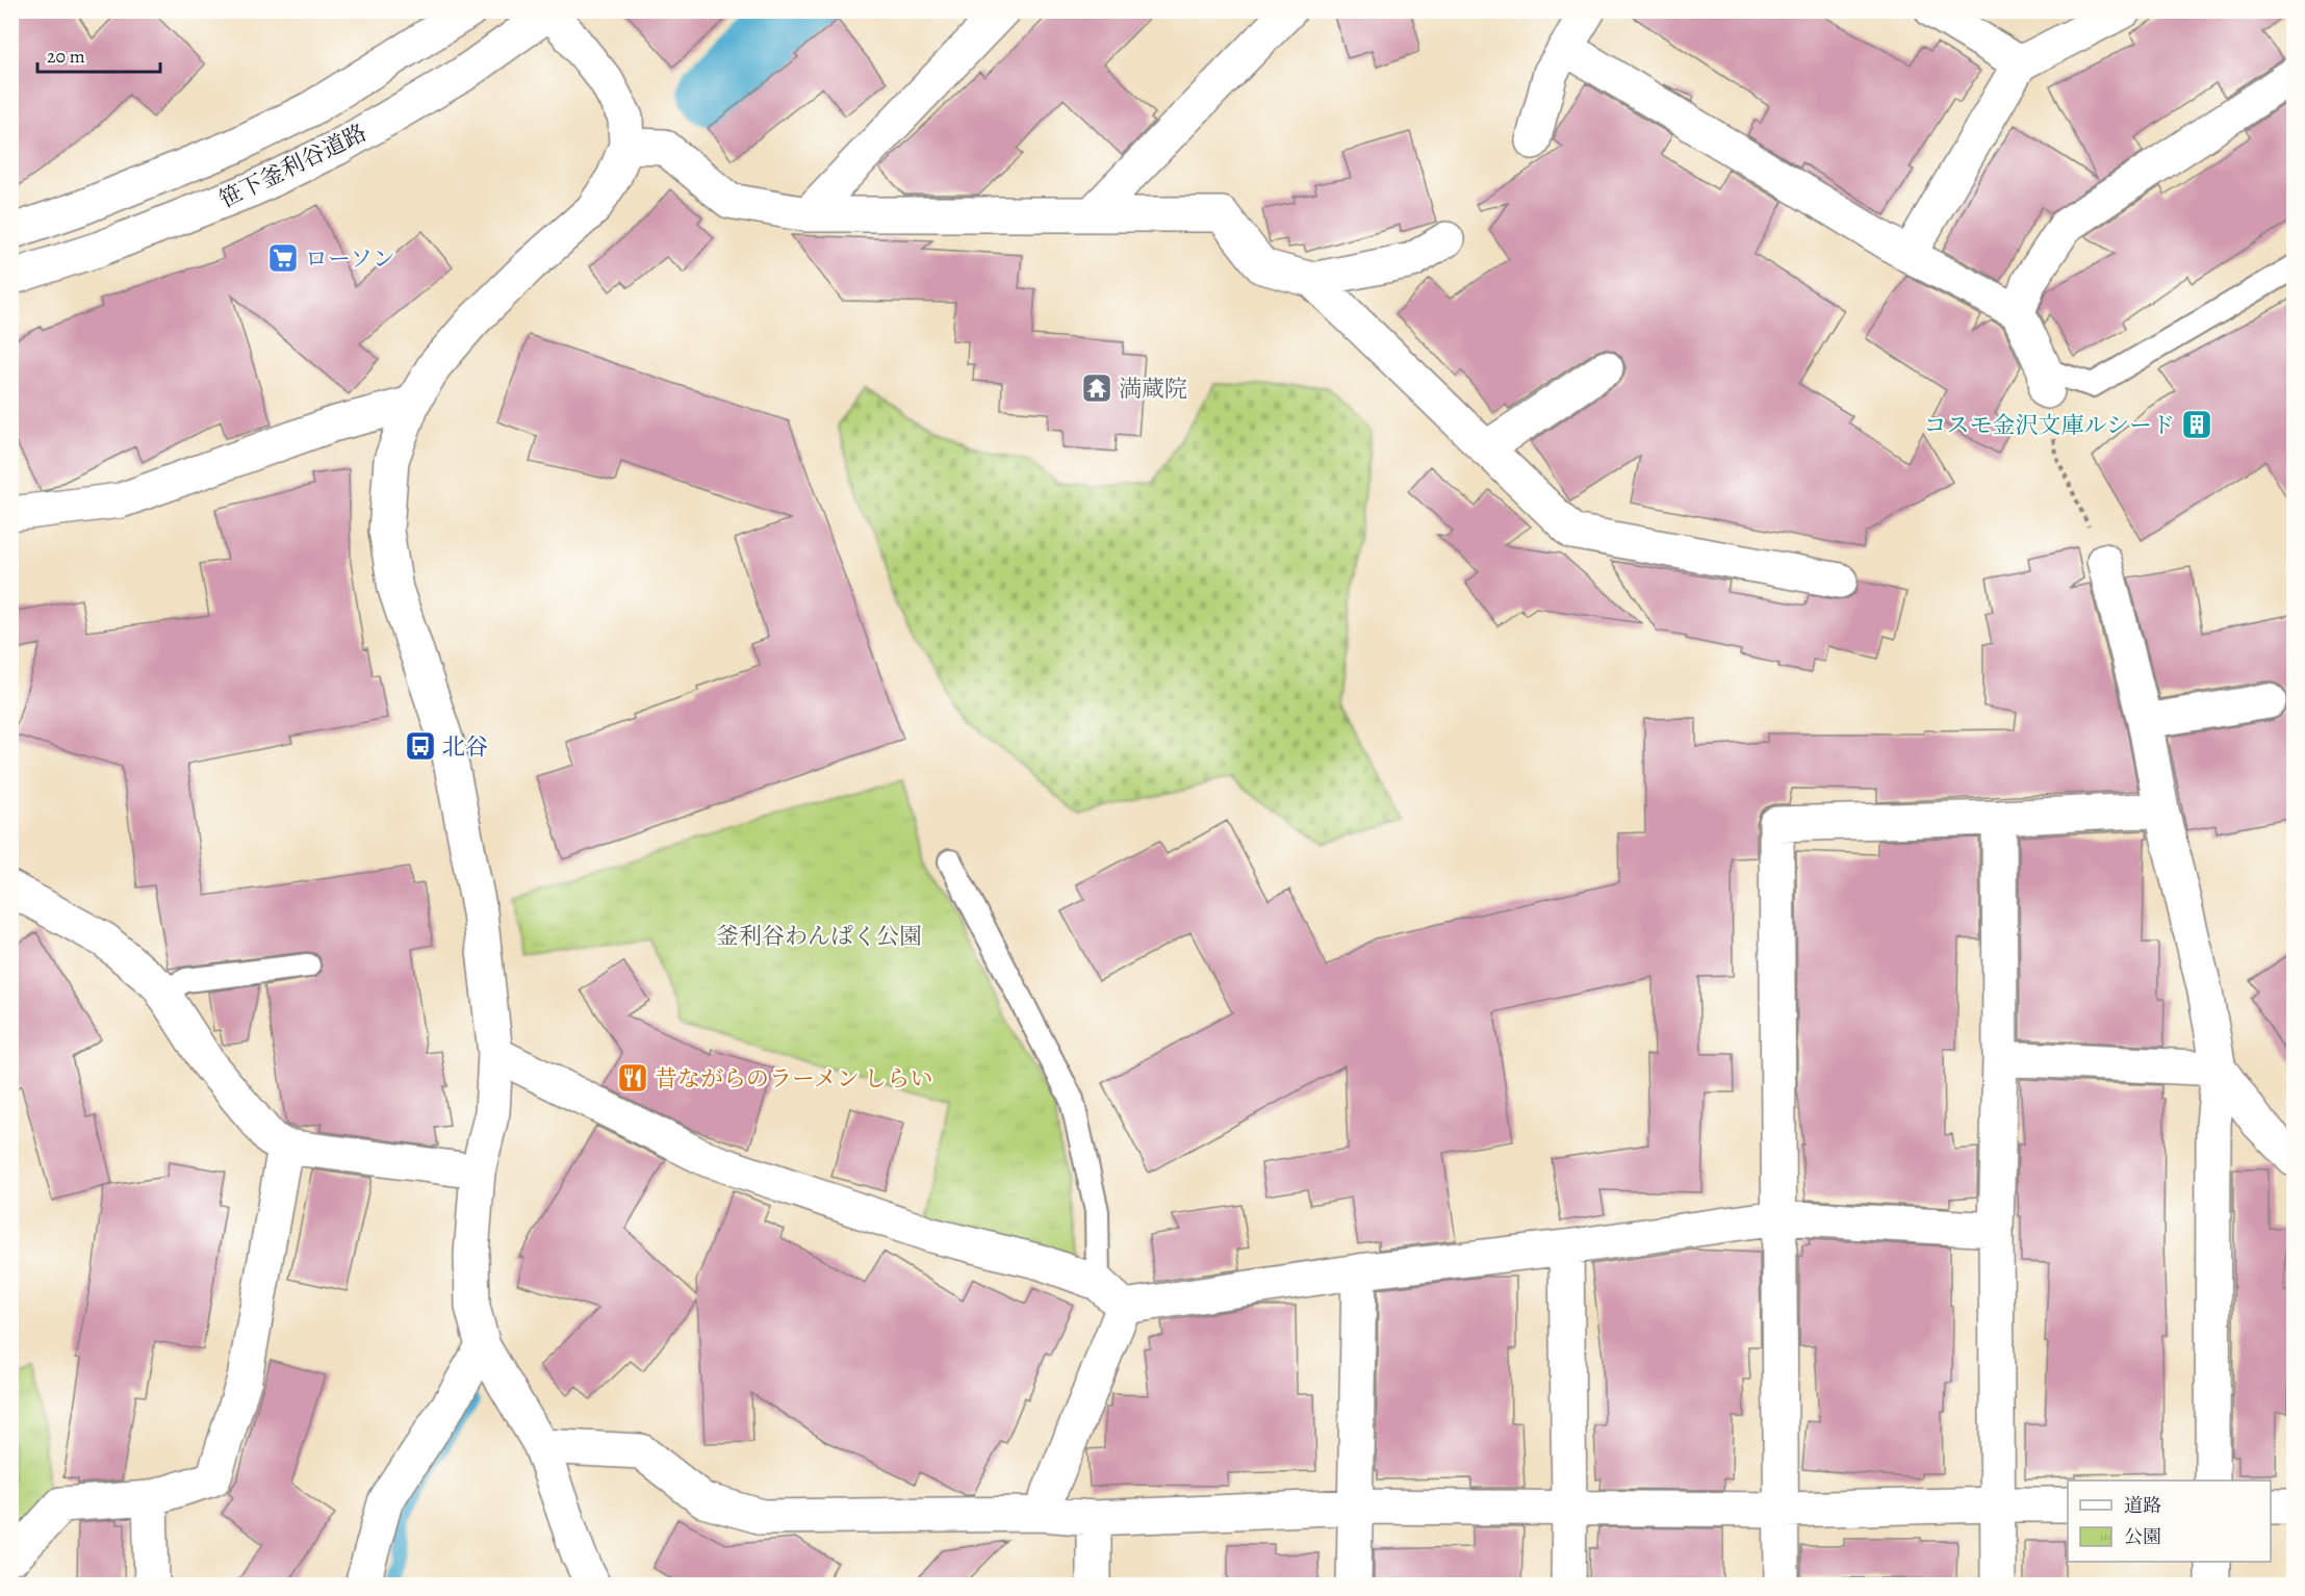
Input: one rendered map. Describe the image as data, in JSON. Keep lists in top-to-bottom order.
{
  "streets": {
    "street": ["笹下釜利谷道路"]
  },
  "parks": ["釜利谷わんぱく公園"],
  "places": {
    "supermarket": ["ローソン"],
    "temple": ["満蔵院"],
    "building": ["コスモ金沢文庫ルシード"],
    "bus stop": ["北谷"],
    "restaurant": ["昔ながらのラーメン しらい"]
  },
  "legend": ["道路", "公園"],
  "scale_bar": "20 m"
}
